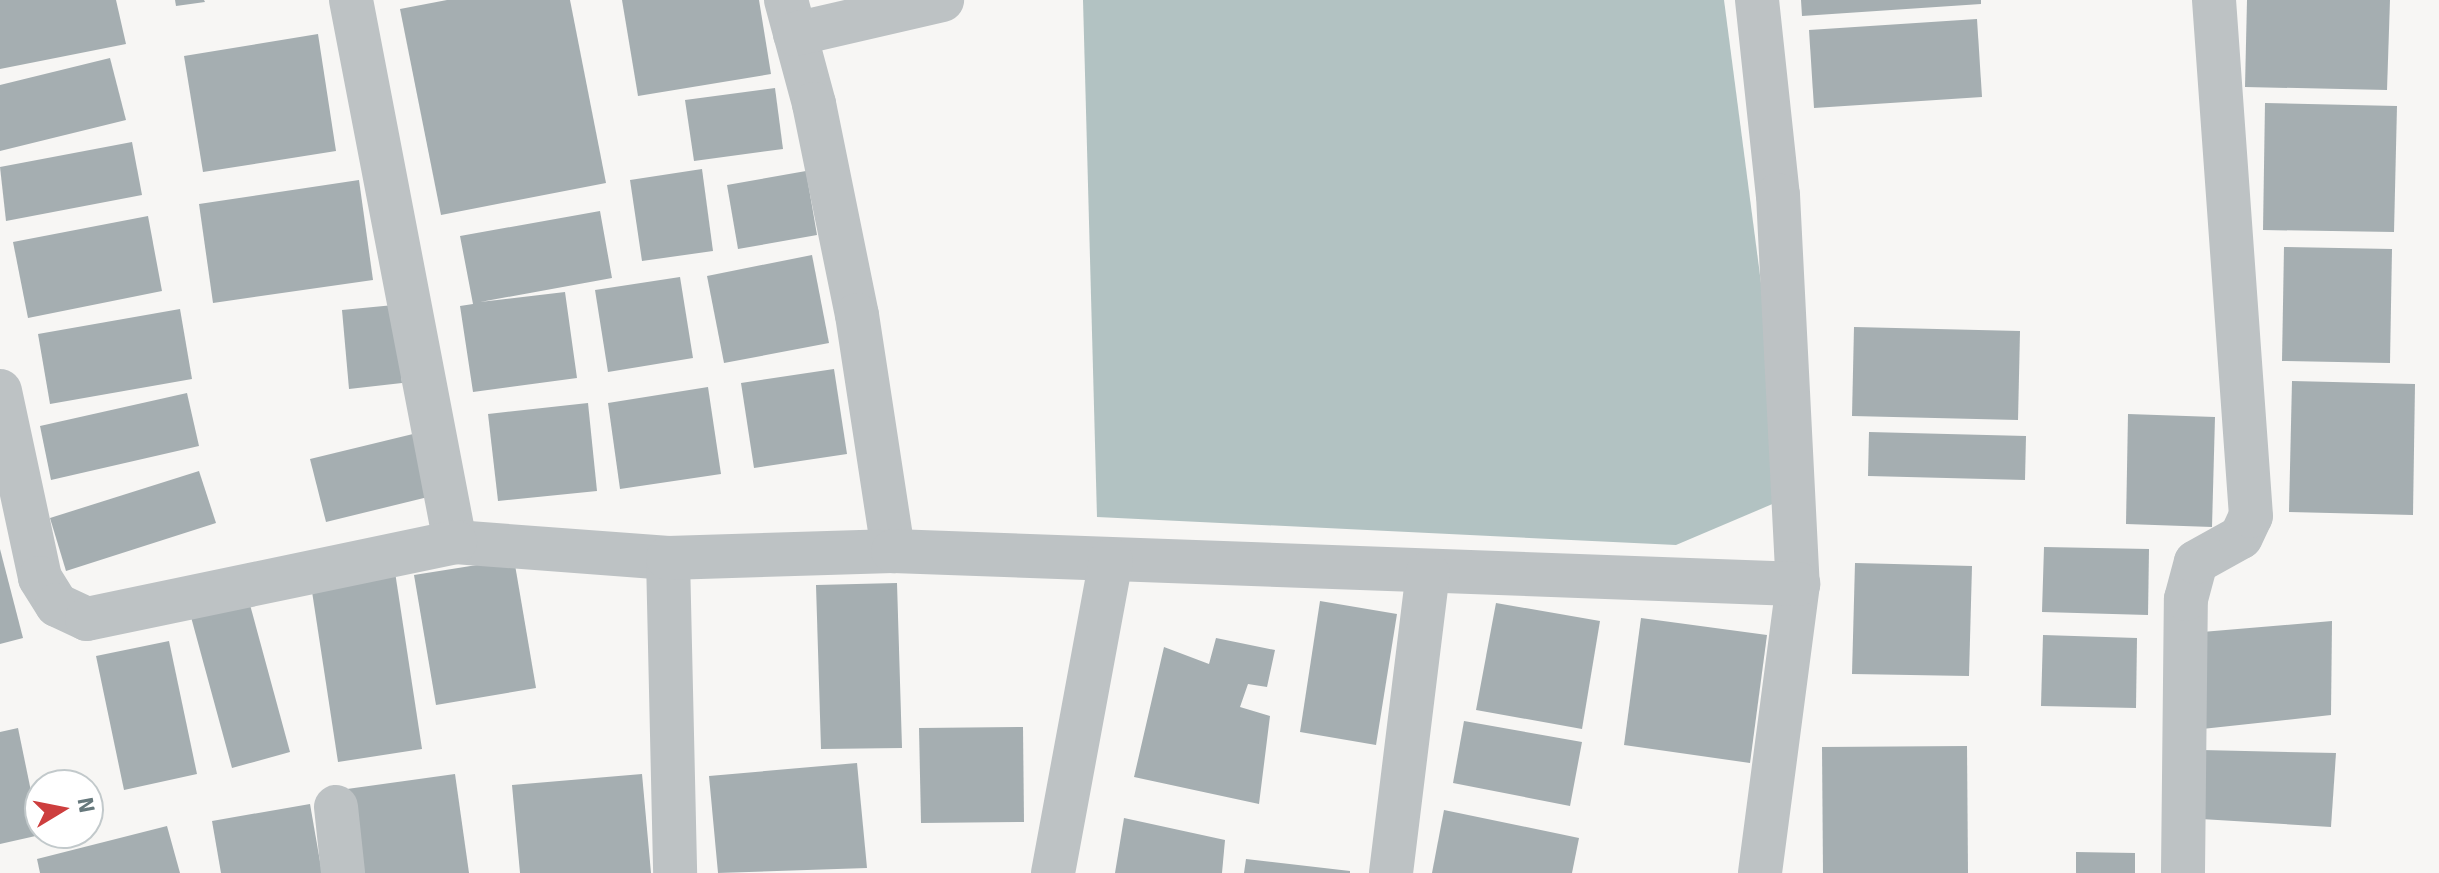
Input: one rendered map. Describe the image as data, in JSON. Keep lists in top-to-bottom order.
{
  "north": "right"
}
